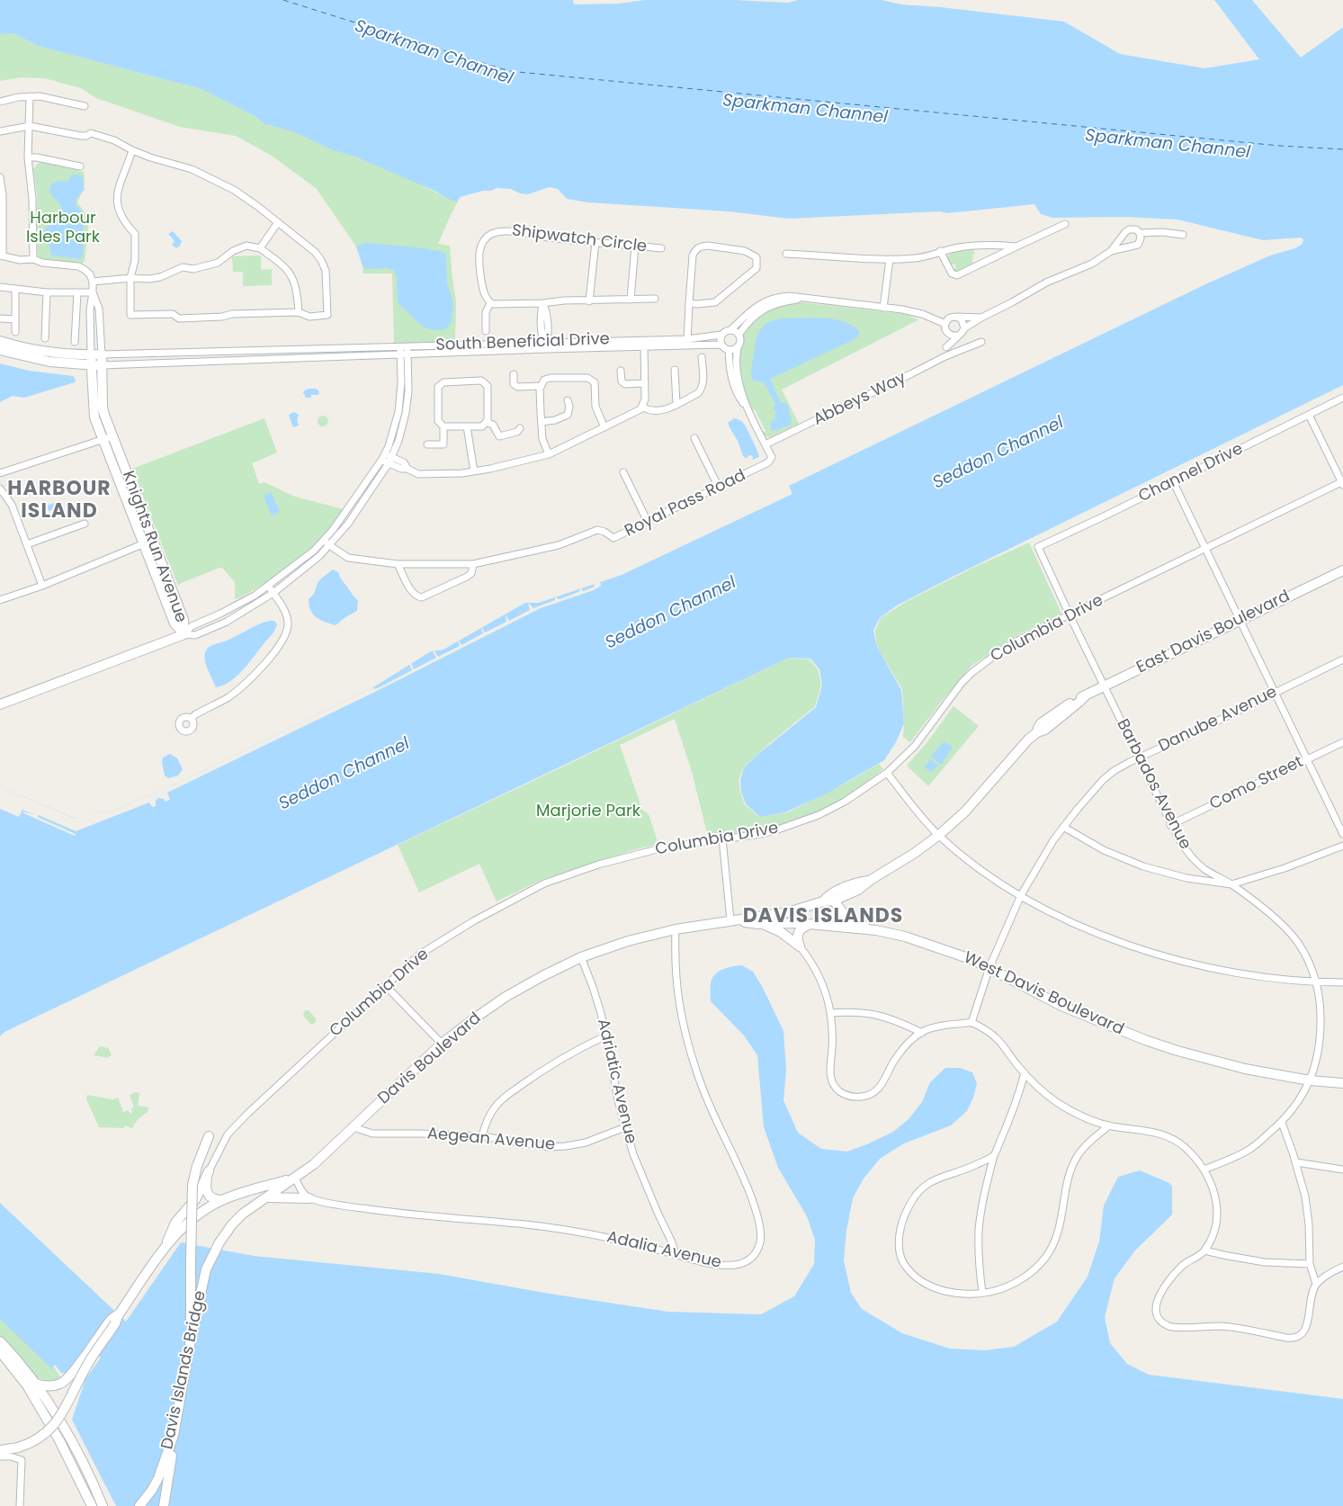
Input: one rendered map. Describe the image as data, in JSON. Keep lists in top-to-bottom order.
{
  "streets": {
    "street": [
      "Shipwatch Circle",
      "South Beneficial Drive",
      "Abbeys Way",
      "Channel Drive",
      "Royal Pass Road",
      "Knights Run Avenue",
      "Columbia Drive",
      "East Davis Boulevard",
      "Danube Avenue",
      "Como Street",
      "Barbados Avenue",
      "West Davis Boulevard",
      "Davis Boulevard",
      "Adriatic Avenue",
      "Aegean Avenue",
      "Adalia Avenue",
      "Davis Islands Bridge"
    ]
  },
  "crossings": [
    ["South Beneficial Drive", "Knights Run Avenue"],
    ["Abbeys Way", "Royal Pass Road"],
    ["Channel Drive", "Barbados Avenue"],
    ["Columbia Drive", "Barbados Avenue"],
    ["East Davis Boulevard", "Barbados Avenue"],
    ["East Davis Boulevard", "West Davis Boulevard"],
    ["East Davis Boulevard", "Davis Boulevard"],
    ["Danube Avenue", "Barbados Avenue"],
    ["Danube Avenue", "West Davis Boulevard"],
    ["Como Street", "Barbados Avenue"],
    ["Barbados Avenue", "West Davis Boulevard"],
    ["West Davis Boulevard", "Davis Boulevard"],
    ["Davis Boulevard", "Adriatic Avenue"],
    ["Davis Boulevard", "Aegean Avenue"],
    ["Davis Boulevard", "Adalia Avenue"],
    ["Davis Boulevard", "Davis Islands Bridge"],
    ["Adriatic Avenue", "Aegean Avenue"],
    ["Adriatic Avenue", "Adalia Avenue"]
  ],
  "districts": ["HARBOUR ISLAND", "DAVIS ISLANDS"],
  "water": ["Sparkman Channel", "Seddon Channel"],
  "parks": ["Harbour Isles Park", "Marjorie Park"]
}
